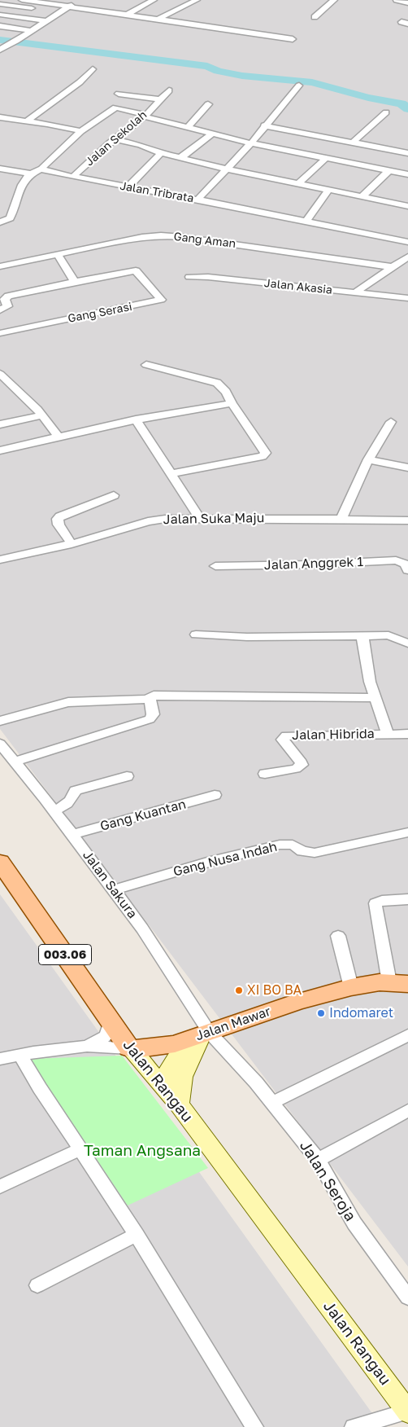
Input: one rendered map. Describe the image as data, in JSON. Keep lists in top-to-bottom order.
{
  "streets": {
    "main road": ["003.06", "Jalan Mawar", "Jalan Rangau"],
    "street": [
      "Jalan Sekolah",
      "Jalan Tribrata",
      "Gang Aman",
      "Jalan Akasia",
      "Gang Serasi",
      "Jalan Suka Maju",
      "Jalan Anggrek 1",
      "Jalan Hibrida",
      "Gang Kuantan",
      "Gang Nusa Indah",
      "Jalan Sakura",
      "Jalan Seroja"
    ]
  },
  "crossings": [
    ["Jalan Sekolah", "Jalan Tribrata"],
    ["Gang Kuantan", "Jalan Sakura"],
    ["Gang Nusa Indah", "Jalan Sakura"],
    ["Jalan Sakura", "Jalan Mawar"],
    ["Jalan Sakura", "Jalan Seroja"],
    ["Jalan Mawar", "Jalan Rangau"],
    ["Jalan Mawar", "Jalan Seroja"]
  ],
  "parks": ["Taman Angsana"],
  "places": ["XI BO BA", "Indomaret"]
}
